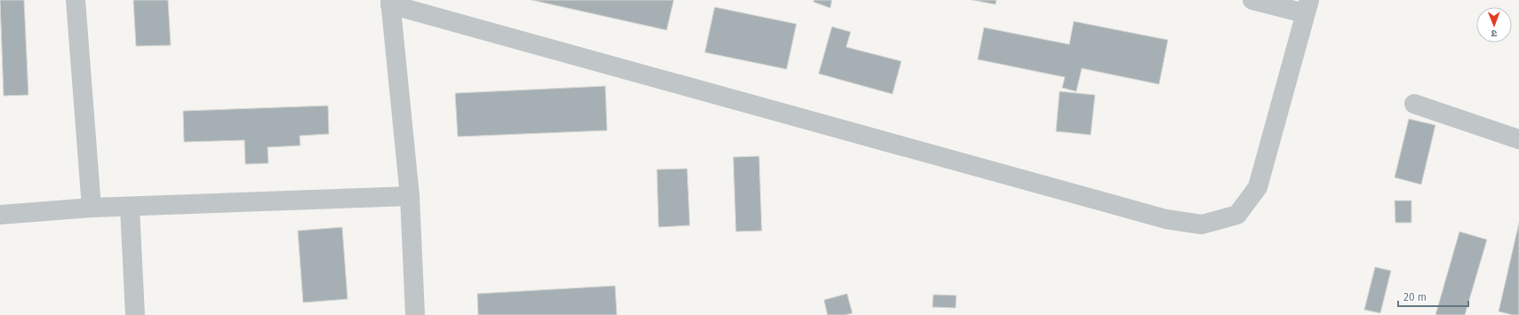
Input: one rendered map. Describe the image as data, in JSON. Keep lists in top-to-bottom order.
{
  "scale_bar": "20 m",
  "north": "bottom"
}
